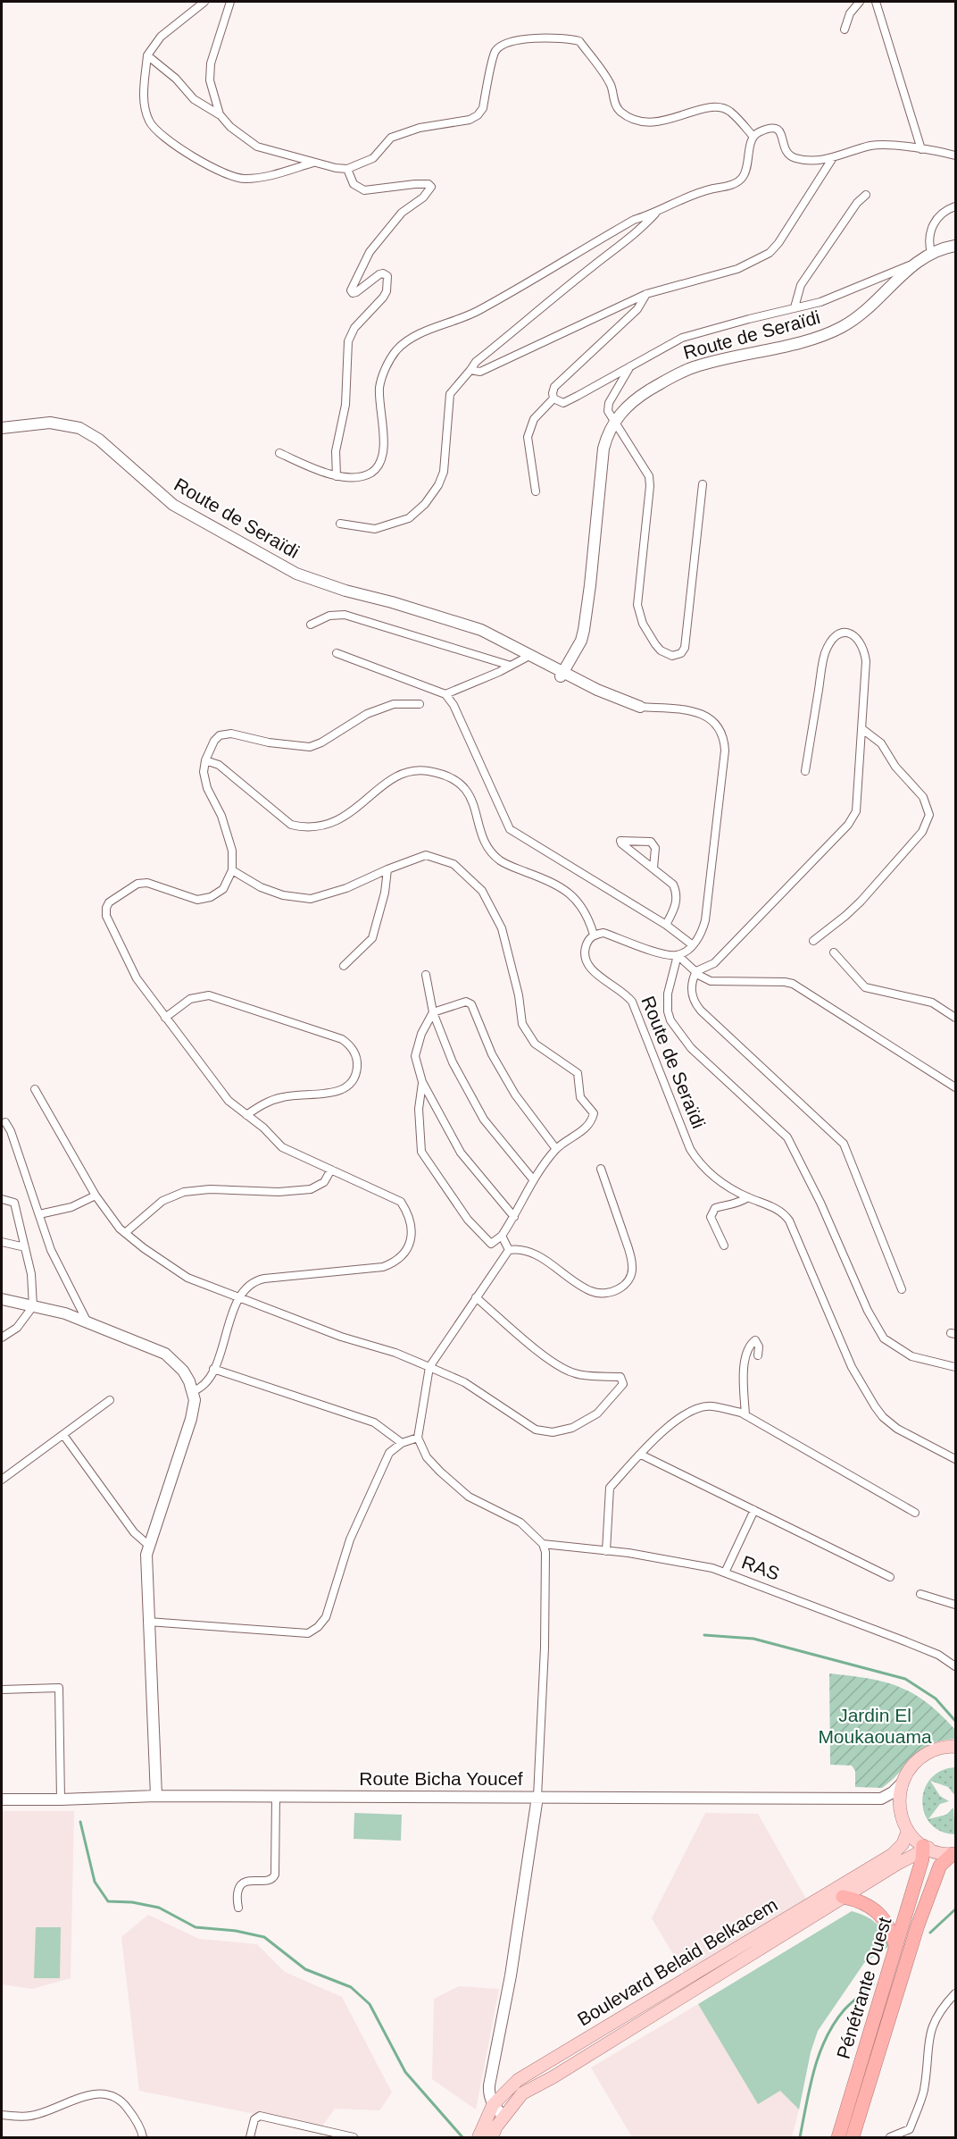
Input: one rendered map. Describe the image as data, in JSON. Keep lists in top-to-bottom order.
{
  "streets": {
    "highway": ["Pénétrante Ouest"],
    "main road": ["Route de Seraïdi", "Route Bicha Youcef", "Boulevard Belaid Belkacem"],
    "street": ["RAS"]
  },
  "crossings": [
    ["Boulevard Belaid Belkacem", "Pénétrante Ouest"]
  ],
  "parks": ["Jardin El Moukaouama"]
}
